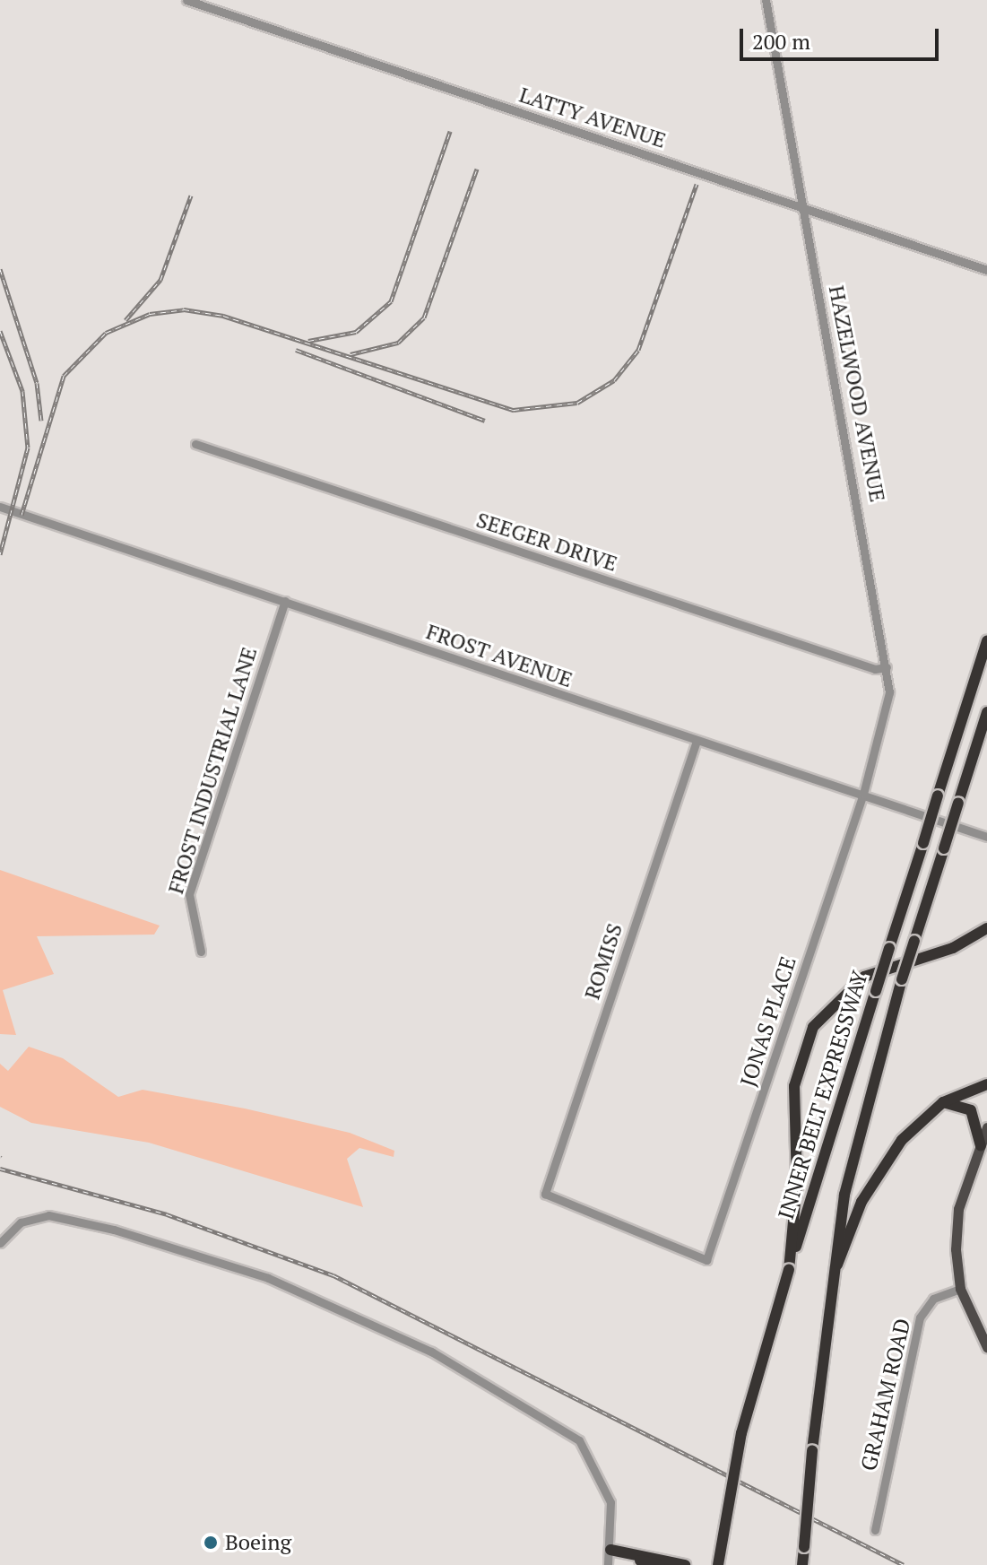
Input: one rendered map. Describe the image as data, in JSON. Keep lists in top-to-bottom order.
{
  "streets": {
    "highway": ["INNER BELT EXPRESSWAY"],
    "street": [
      "LATTY AVENUE",
      "HAZELWOOD AVENUE",
      "SEEGER DRIVE",
      "FROST AVENUE",
      "FROST INDUSTRIAL LANE",
      "ROMISS",
      "JONAS PLACE",
      "GRAHAM ROAD"
    ]
  },
  "crossings": [
    ["LATTY AVENUE", "HAZELWOOD AVENUE"],
    ["HAZELWOOD AVENUE", "SEEGER DRIVE"],
    ["HAZELWOOD AVENUE", "FROST AVENUE"],
    ["HAZELWOOD AVENUE", "JONAS PLACE"],
    ["FROST AVENUE", "FROST INDUSTRIAL LANE"],
    ["FROST AVENUE", "ROMISS"],
    ["FROST AVENUE", "JONAS PLACE"],
    ["ROMISS", "JONAS PLACE"]
  ],
  "places": ["Boeing"],
  "scale_bar": "200 m"
}
